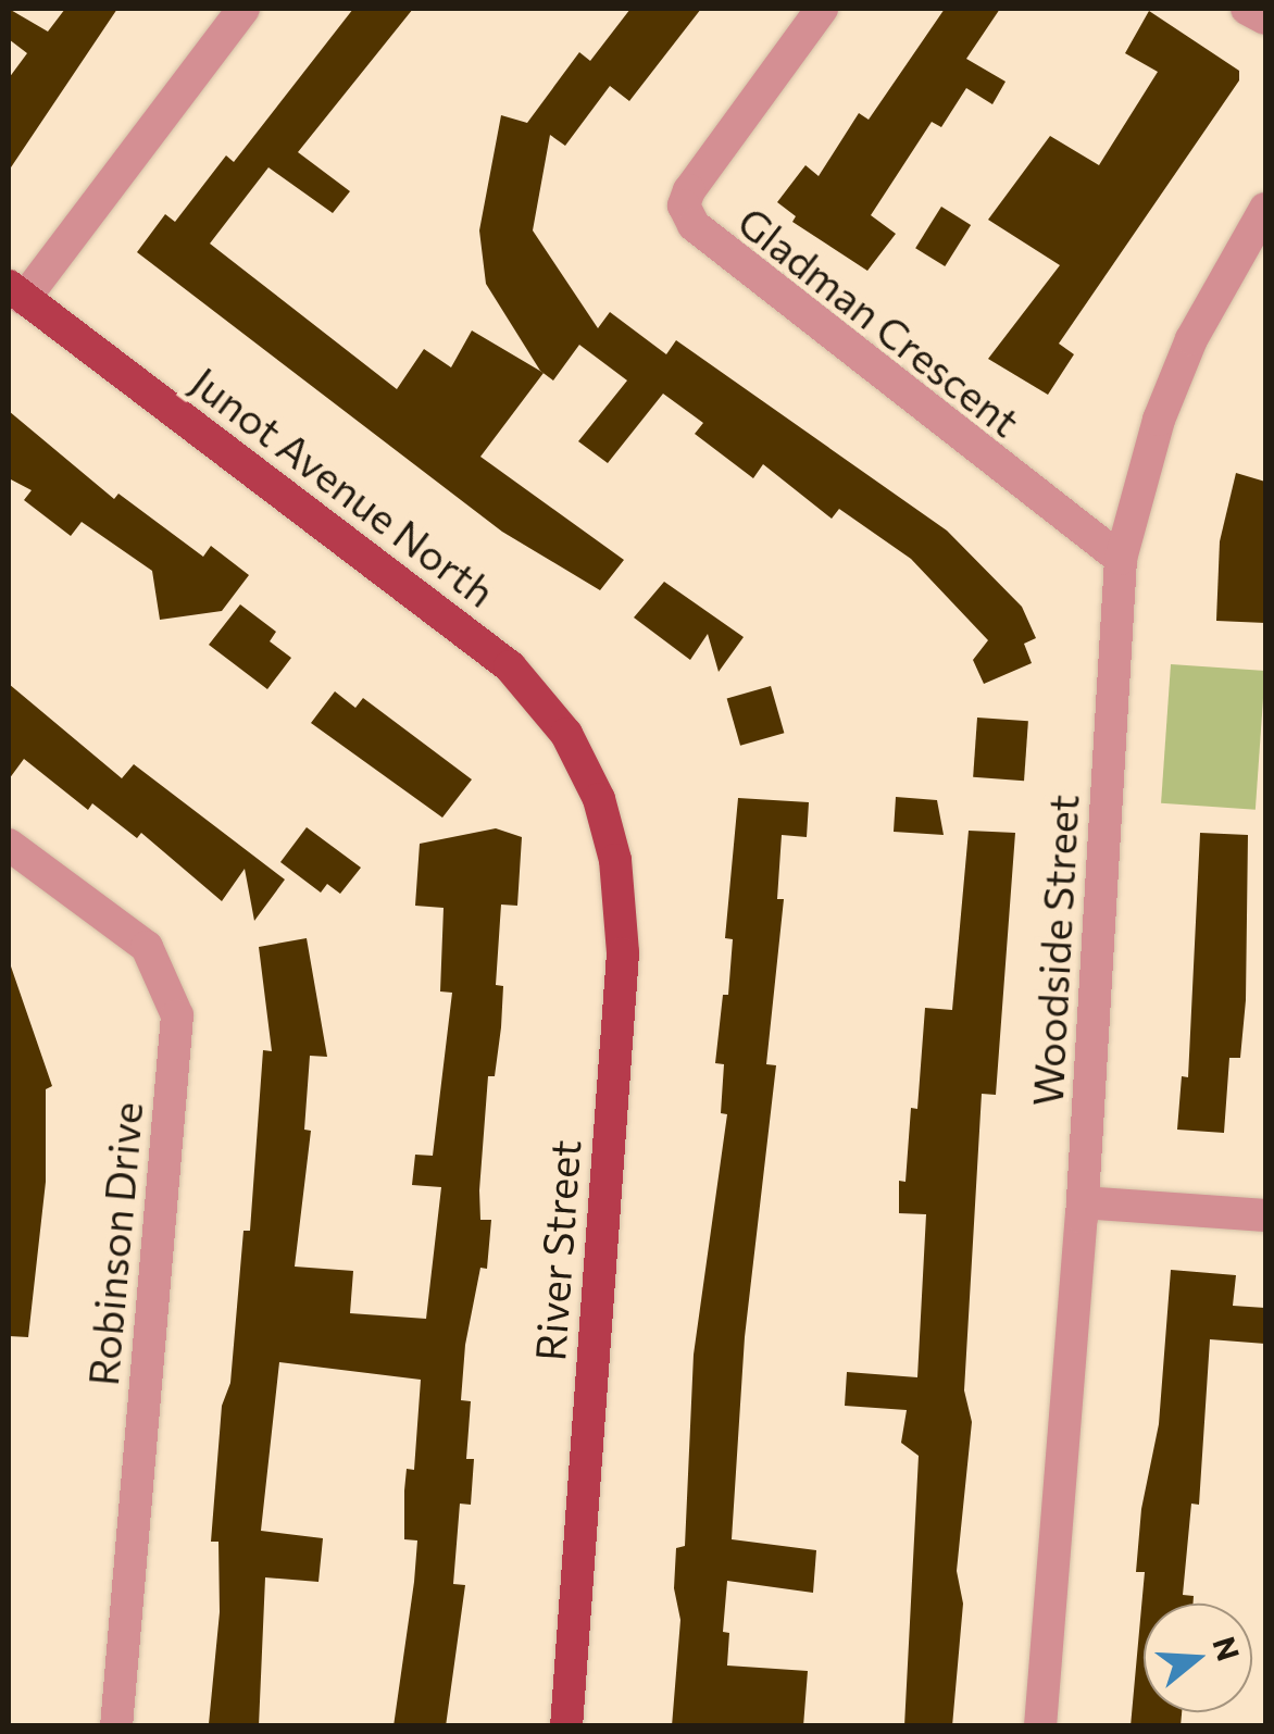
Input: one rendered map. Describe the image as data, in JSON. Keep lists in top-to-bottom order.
{
  "streets": {
    "main road": ["Junot Avenue North", "River Street"],
    "street": ["Gladman Crescent", "Woodside Street", "Robinson Drive"]
  },
  "crossings": [
    ["Gladman Crescent", "Woodside Street"],
    ["Junot Avenue North", "River Street"]
  ],
  "north": "right"
}
